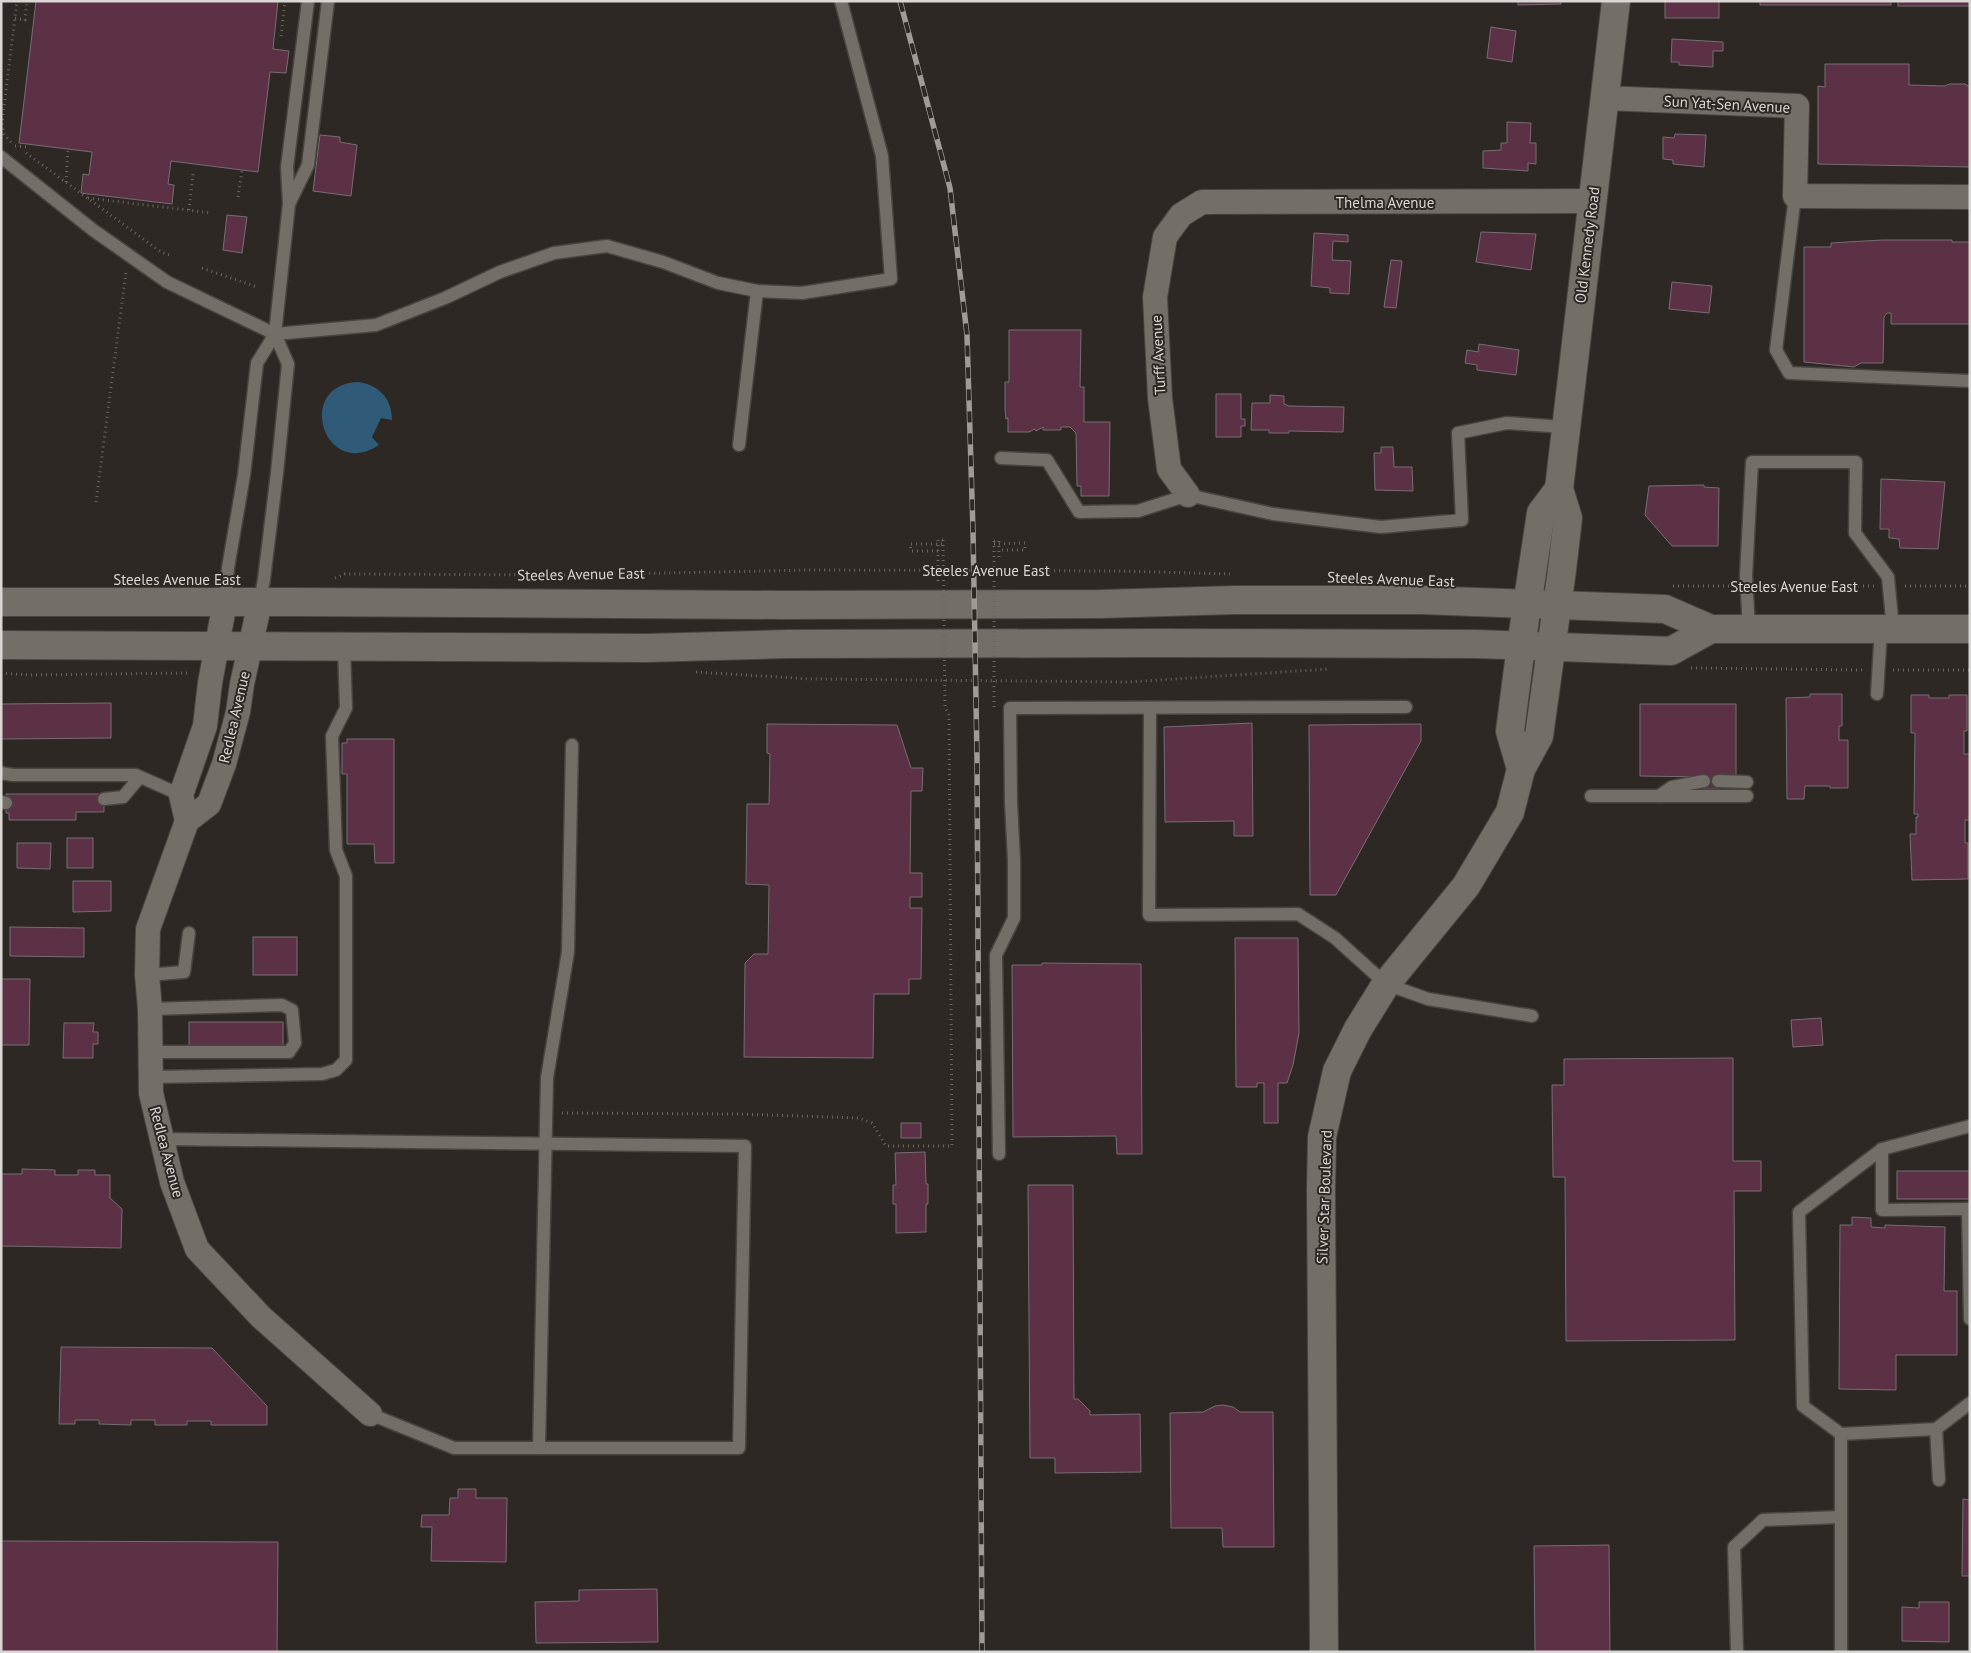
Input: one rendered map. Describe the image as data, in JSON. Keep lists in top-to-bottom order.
{
  "streets": {
    "main road": ["Old Kennedy Road", "Steeles Avenue East", "Silver Star Boulevard"],
    "street": [
      "Sun Yat-Sen Avenue",
      "Thelma Avenue",
      "Turff Avenue",
      "Redlea Avenue"
    ]
  },
  "crossings": [
    ["Sun Yat-Sen Avenue", "Old Kennedy Road"],
    ["Thelma Avenue", "Old Kennedy Road"],
    ["Thelma Avenue", "Turff Avenue"],
    ["Old Kennedy Road", "Steeles Avenue East"],
    ["Old Kennedy Road", "Silver Star Boulevard"],
    ["Steeles Avenue East", "Redlea Avenue"],
    ["Steeles Avenue East", "Silver Star Boulevard"]
  ]
}
